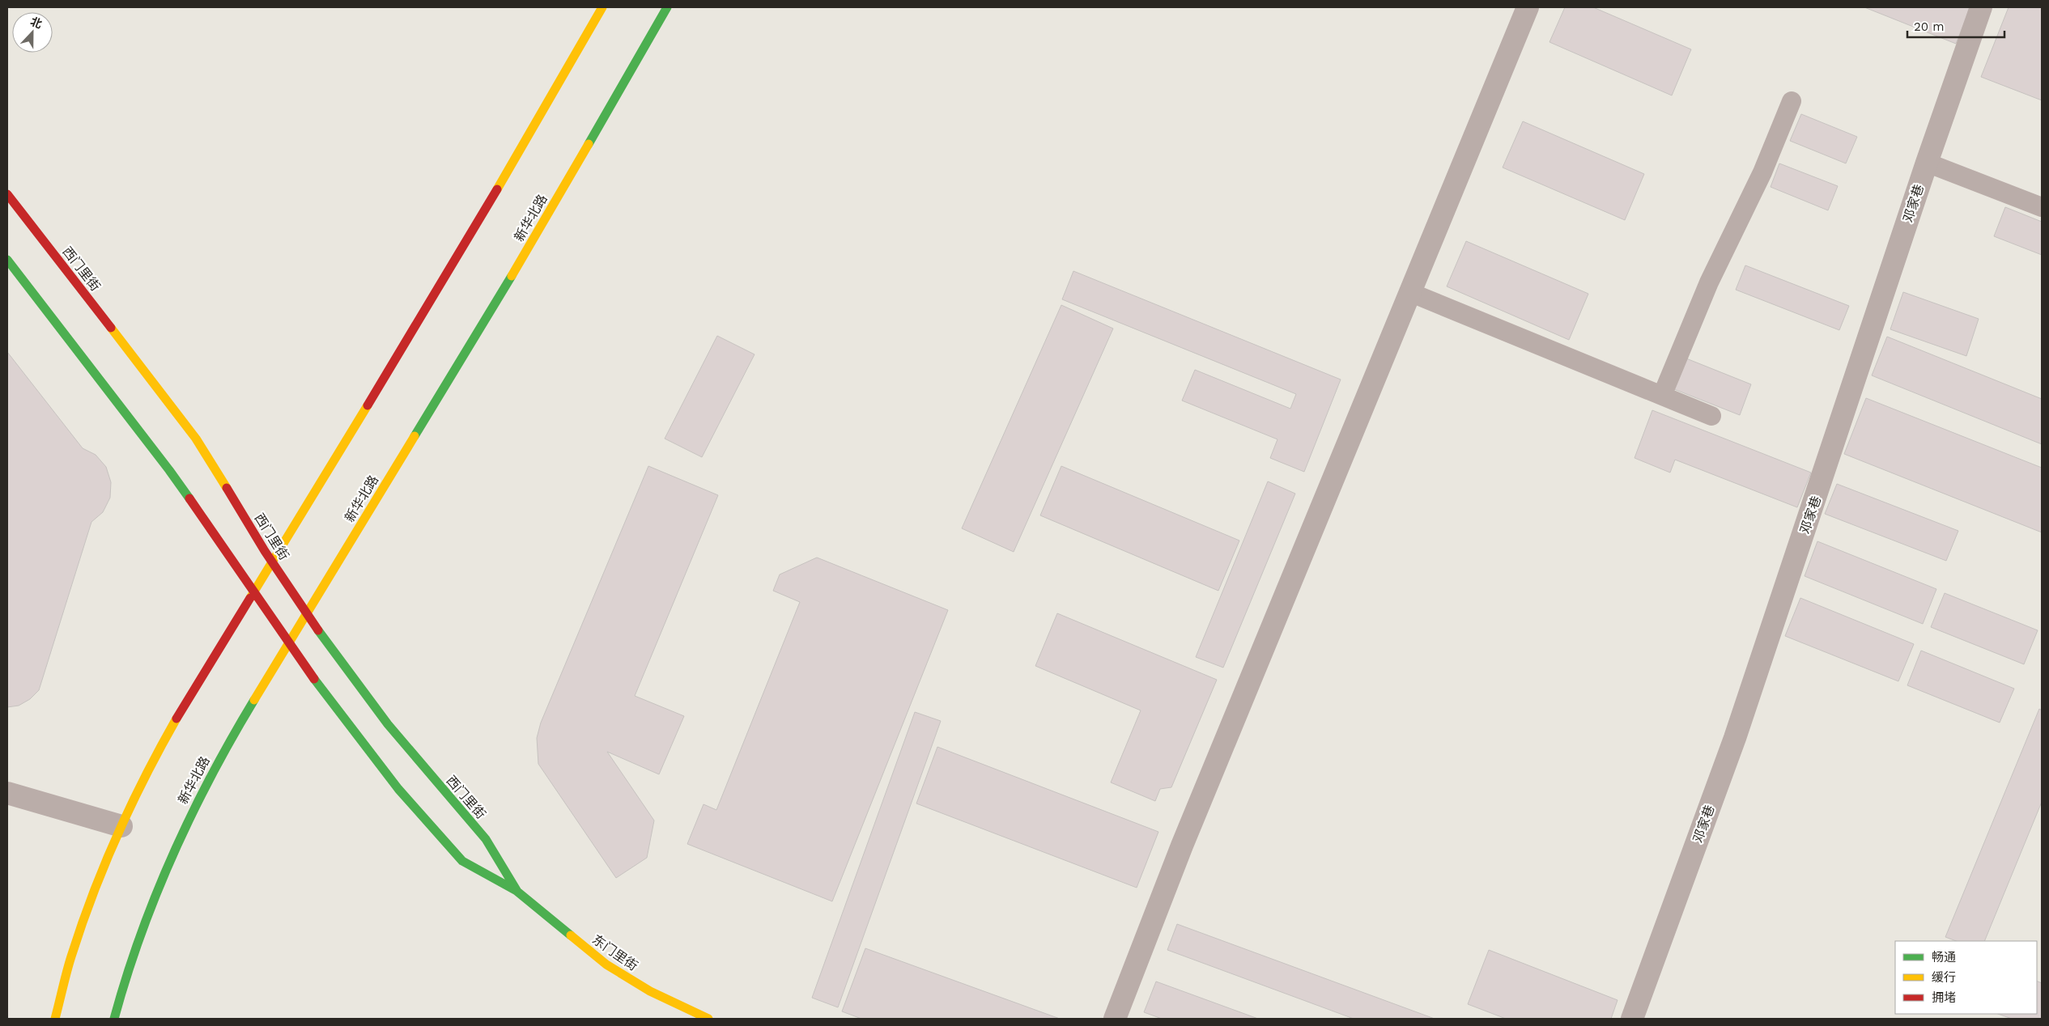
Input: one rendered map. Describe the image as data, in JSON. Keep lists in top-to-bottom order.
{
  "streets": {
    "main road": ["新华北路", "西门里街", "东门里街"],
    "street": ["邓家巷"]
  },
  "crossings": [
    ["新华北路", "西门里街"],
    ["西门里街", "东门里街"]
  ],
  "legend": ["畅通", "缓行", "拥堵"],
  "scale_bar": "20 m",
  "north": "top"
}
